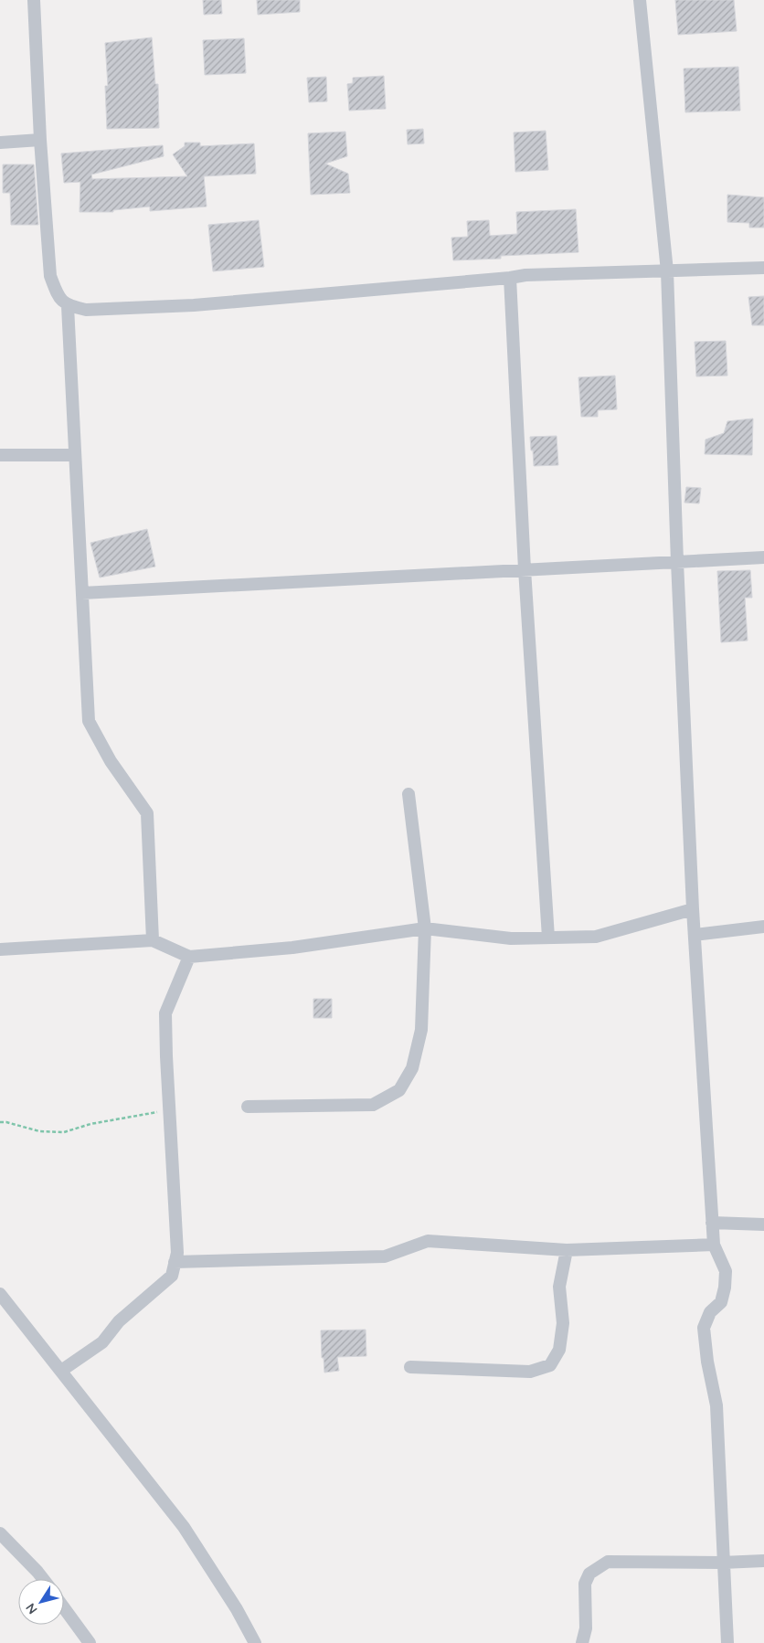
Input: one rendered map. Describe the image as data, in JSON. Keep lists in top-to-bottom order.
{
  "north": "bottom left"
}
